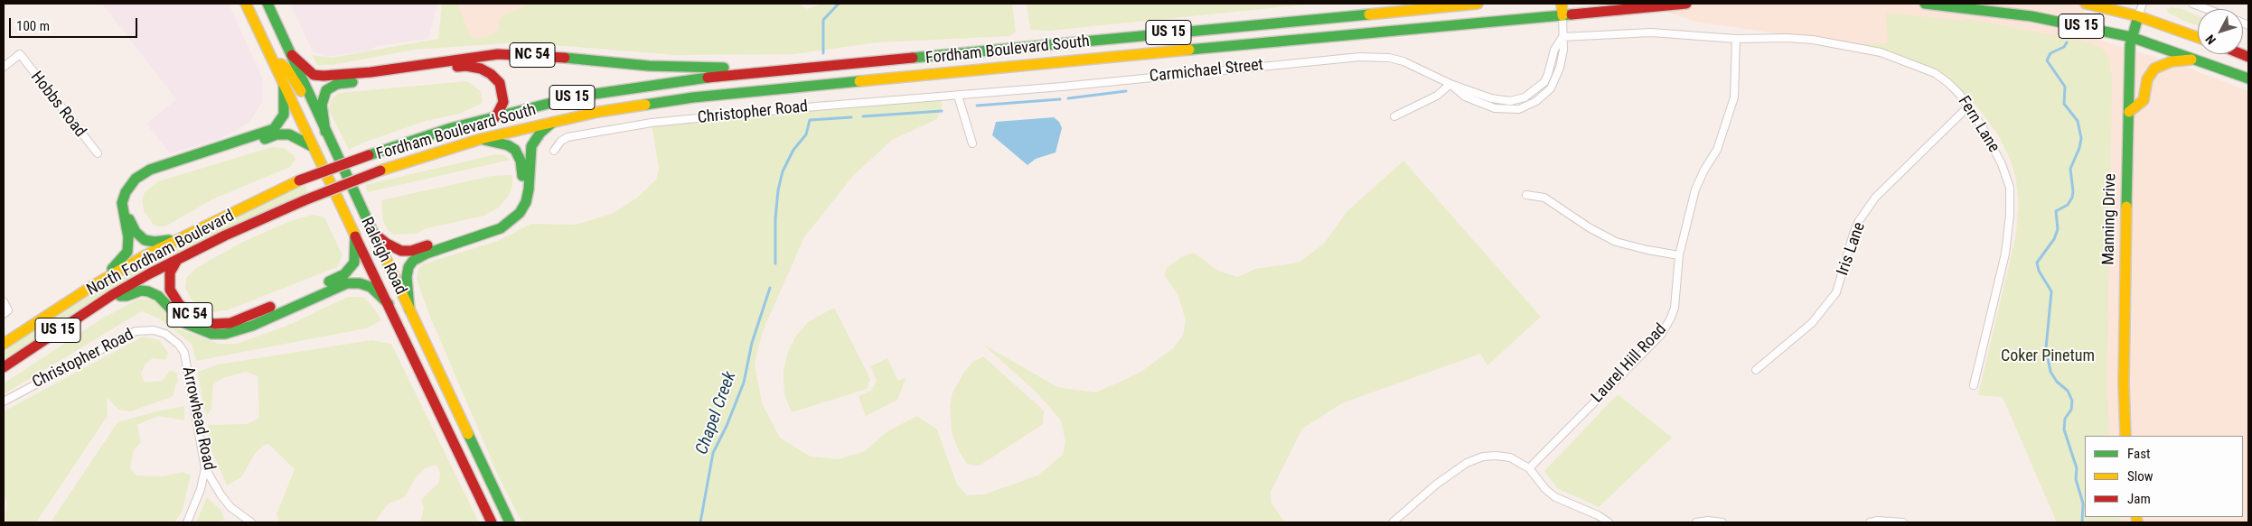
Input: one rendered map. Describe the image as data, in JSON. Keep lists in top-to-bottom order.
{
  "streets": {
    "main road": [
      "US 15",
      "Fordham Boulevard South",
      "NC 54",
      "Manning Drive",
      "North Fordham Boulevard",
      "Raleigh Road"
    ],
    "street": [
      "Carmichael Street",
      "Hobbs Road",
      "Christopher Road",
      "Fern Lane",
      "Iris Lane",
      "Laurel Hill Road",
      "Arrowhead Road"
    ]
  },
  "crossings": [
    ["US 15", "Manning Drive"],
    ["Fordham Boulevard South", "NC 54"],
    ["Fordham Boulevard South", "North Fordham Boulevard"],
    ["NC 54", "North Fordham Boulevard"],
    ["NC 54", "Raleigh Road"],
    ["Carmichael Street", "Christopher Road"],
    ["Christopher Road", "Arrowhead Road"],
    ["Fern Lane", "Iris Lane"],
    ["Fern Lane", "Laurel Hill Road"]
  ],
  "water": ["Chapel Creek"],
  "parks": ["Coker Pinetum"],
  "legend": ["Fast", "Slow", "Jam"],
  "scale_bar": "100 m",
  "north": "bottom left"
}
